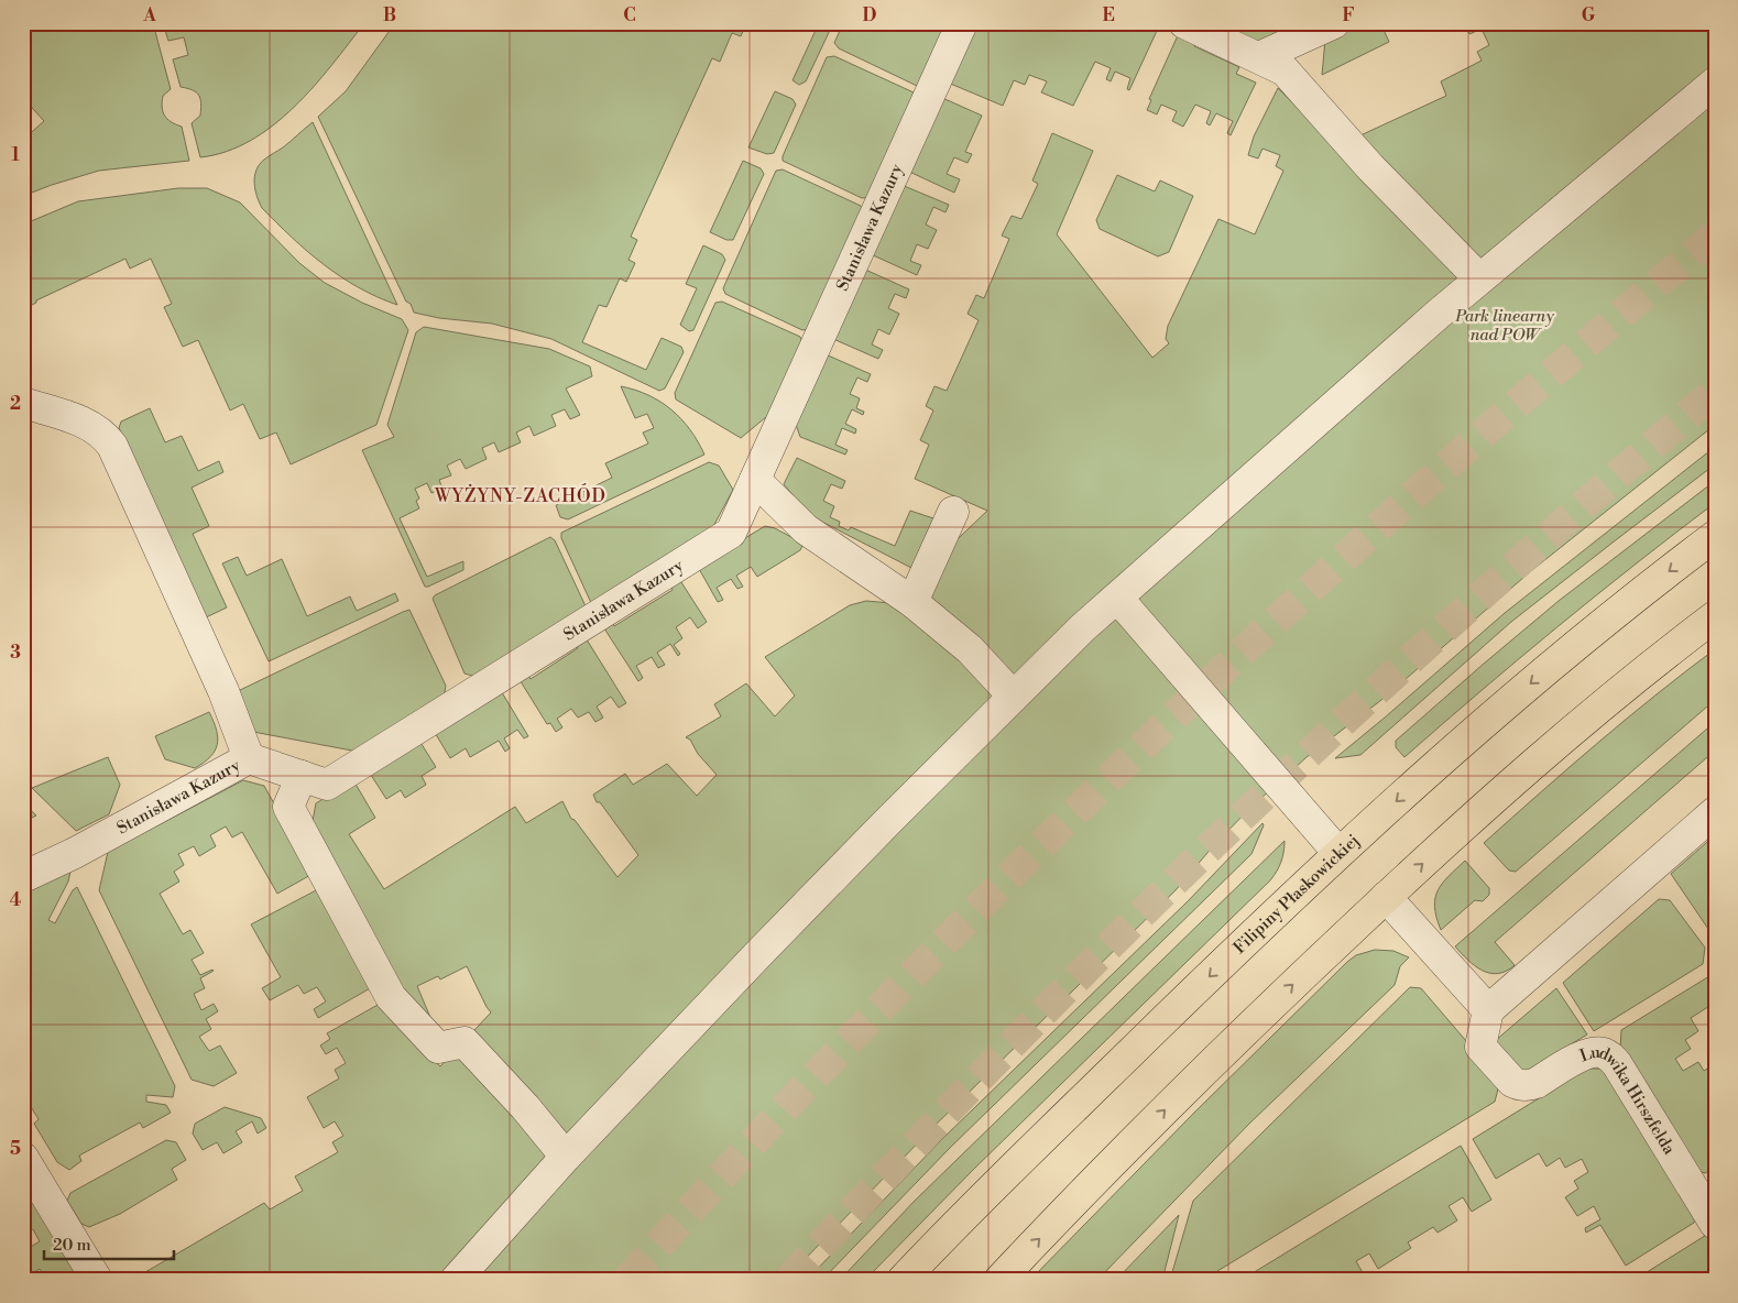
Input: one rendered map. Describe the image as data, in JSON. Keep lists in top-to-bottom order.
{
  "streets": {
    "main road": ["Filipiny Płaskowickiej"],
    "street": ["Stanisława Kazury", "Ludwika Hirszfelda"]
  },
  "districts": ["WYŻYNY-ZACHÓD"],
  "parks": ["Park linearny nad POW"],
  "scale_bar": "20 m",
  "grid": {
    "columns": [
      "A",
      "B",
      "C",
      "D",
      "E",
      "F",
      "G"
    ],
    "rows": [
      "1",
      "2",
      "3",
      "4",
      "5"
    ]
  }
}
